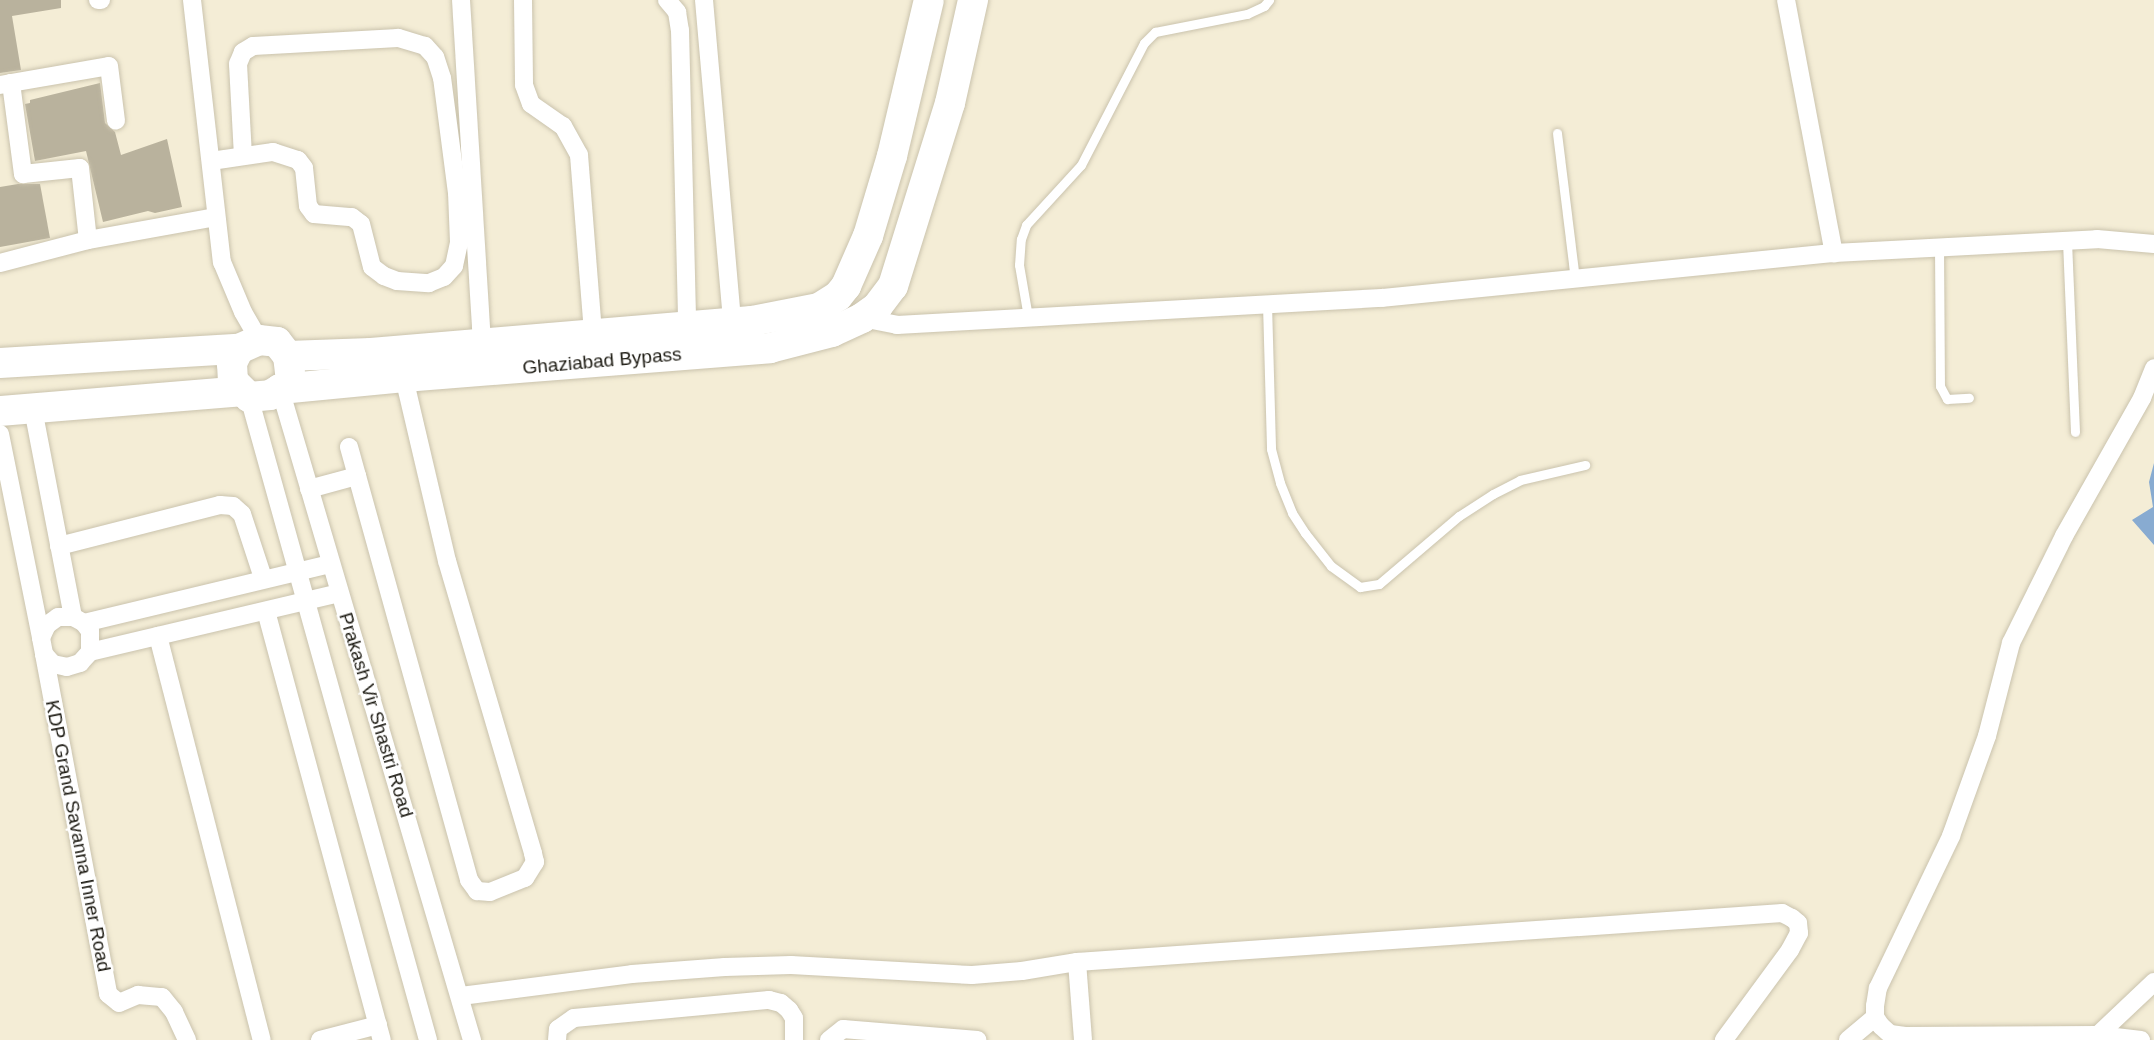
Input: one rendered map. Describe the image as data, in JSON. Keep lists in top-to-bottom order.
{
  "streets": {
    "highway": ["Ghaziabad Bypass"],
    "street": ["Prakash Vir Shastri Road", "KDP Grand Savanna Inner Road"]
  },
  "crossings": [
    ["Ghaziabad Bypass", "Prakash Vir Shastri Road"]
  ]
}
